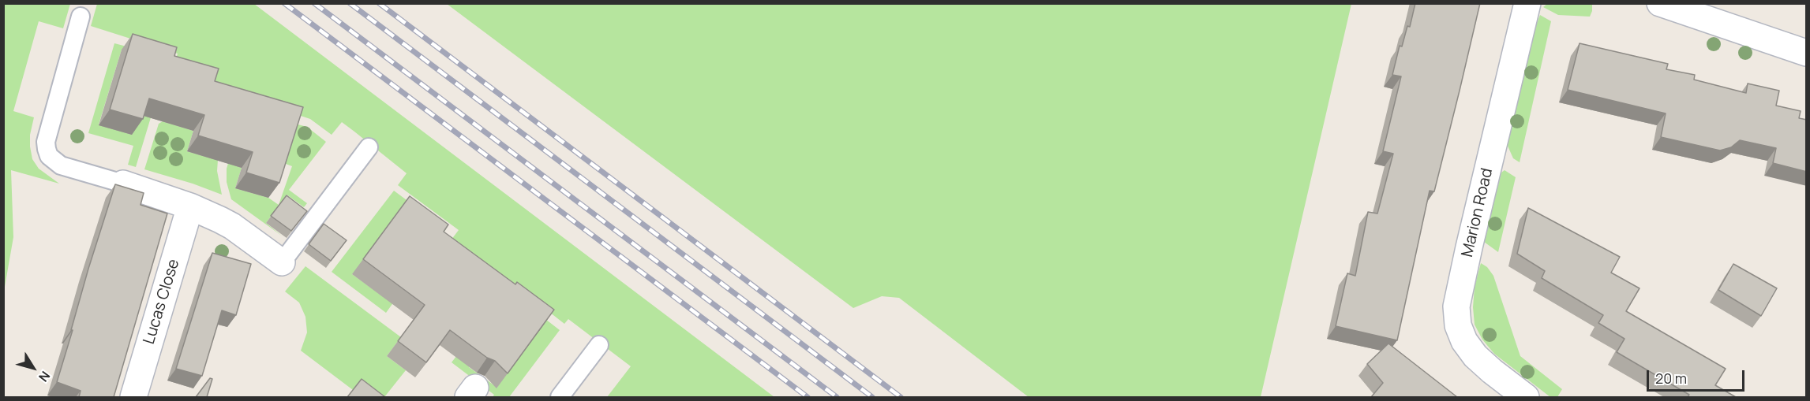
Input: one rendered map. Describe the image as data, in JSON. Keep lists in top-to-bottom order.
{
  "streets": {
    "street": ["Marion Road", "Lucas Close"]
  },
  "scale_bar": "20 m",
  "north": "bottom right"
}
